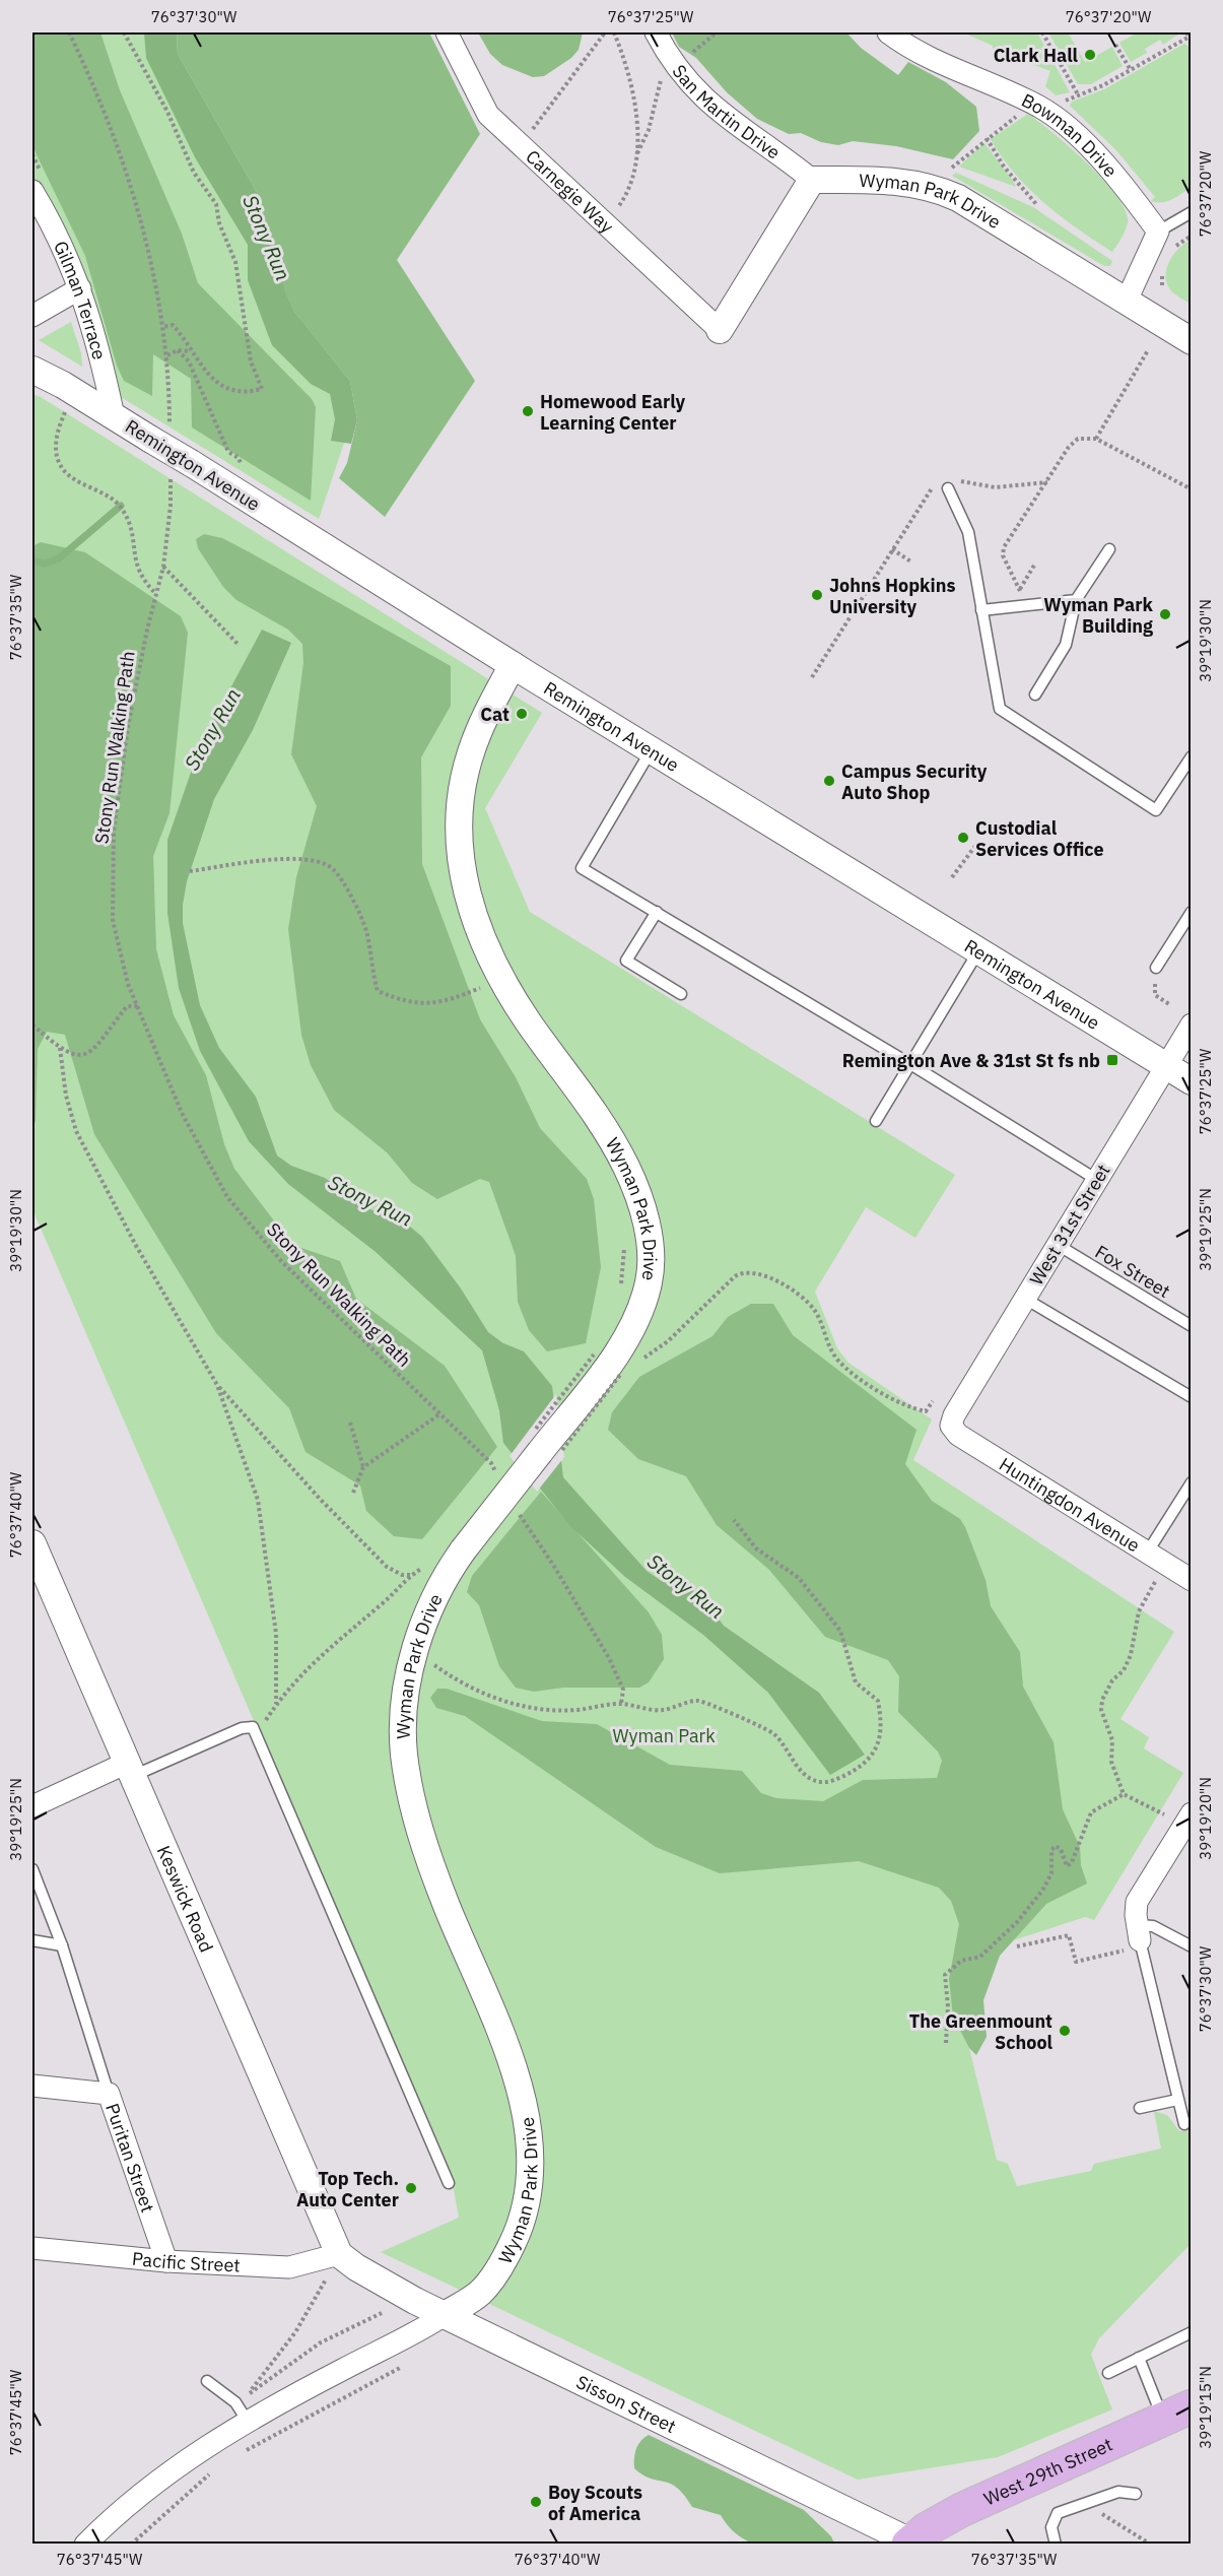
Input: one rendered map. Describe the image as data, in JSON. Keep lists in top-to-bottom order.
{
  "streets": {
    "main road": ["West 29th Street"],
    "street": [
      "San Martin Drive",
      "Bowman Drive",
      "Carnegie Way",
      "Wyman Park Drive",
      "Gilman Terrace",
      "Remington Avenue",
      "West 31st Street",
      "Huntingdon Avenue",
      "Keswick Road",
      "Puritan Street",
      "Pacific Street",
      "Sisson Street"
    ],
    "lane": ["Fox Street"],
    "path": ["Stony Run Walking Path"]
  },
  "crossings": [
    ["San Martin Drive", "Wyman Park Drive"],
    ["Wyman Park Drive", "Remington Avenue"],
    ["Wyman Park Drive", "Sisson Street"],
    ["Gilman Terrace", "Remington Avenue"],
    ["Remington Avenue", "Stony Run Walking Path"],
    ["Remington Avenue", "West 31st Street"],
    ["West 31st Street", "Fox Street"],
    ["West 31st Street", "Huntingdon Avenue"],
    ["Keswick Road", "Pacific Street"],
    ["Keswick Road", "Sisson Street"],
    ["Puritan Street", "Pacific Street"],
    ["Pacific Street", "Sisson Street"],
    ["Sisson Street", "West 29th Street"]
  ],
  "water": ["Stony Run"],
  "parks": ["Wyman Park"],
  "places": {
    "other": [
      "Clark Hall",
      "Homewood Early Learning Center",
      "Johns Hopkins University",
      "Wyman Park Building",
      "Cat",
      "Campus Security Auto Shop",
      "Custodial Services Office",
      "The Greenmount School",
      "Top Tech. Auto Center",
      "Boy Scouts of America"
    ],
    "transit": ["Remington Ave & 31st St fs nb"]
  },
  "coordinates": [
    "76°37'30\"W",
    "76°37'25\"W",
    "76°37'20\"W",
    "76°37'35\"W",
    "39°19'30\"N",
    "39°19'25\"N",
    "76°37'40\"W",
    "39°19'20\"N",
    "39°19'15\"N",
    "76°37'45\"W"
  ]
}
